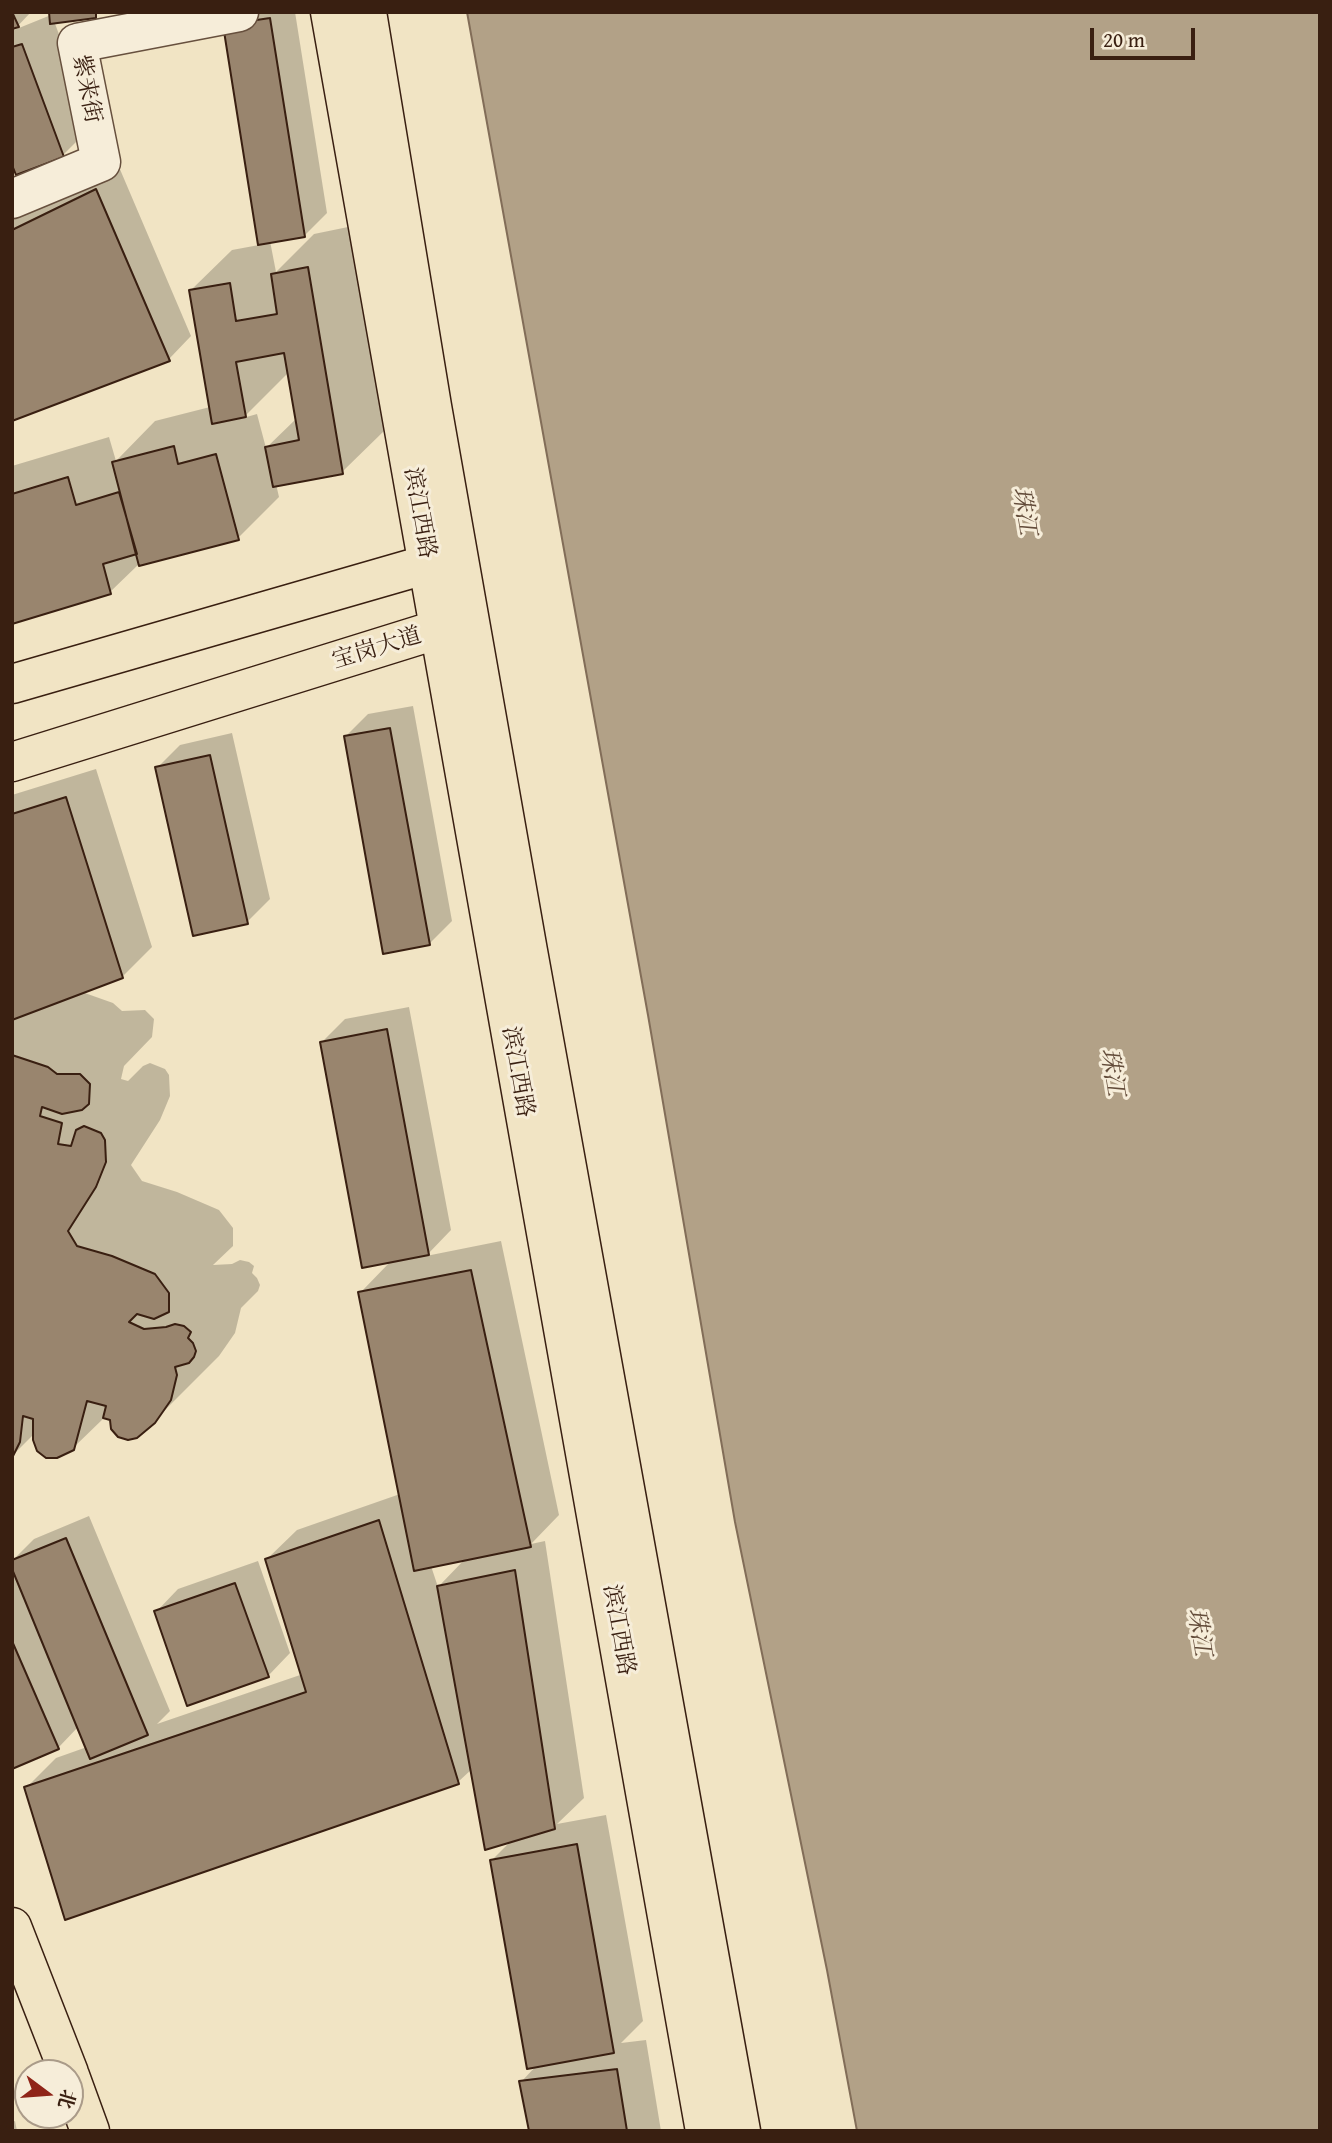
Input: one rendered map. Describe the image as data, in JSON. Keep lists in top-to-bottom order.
{
  "streets": {
    "main road": ["滨江西路", "宝岗大道"],
    "lane": ["紫来街"]
  },
  "crossings": [
    ["滨江西路", "宝岗大道"]
  ],
  "water": ["珠江"],
  "scale_bar": "20 m",
  "north": "right"
}
